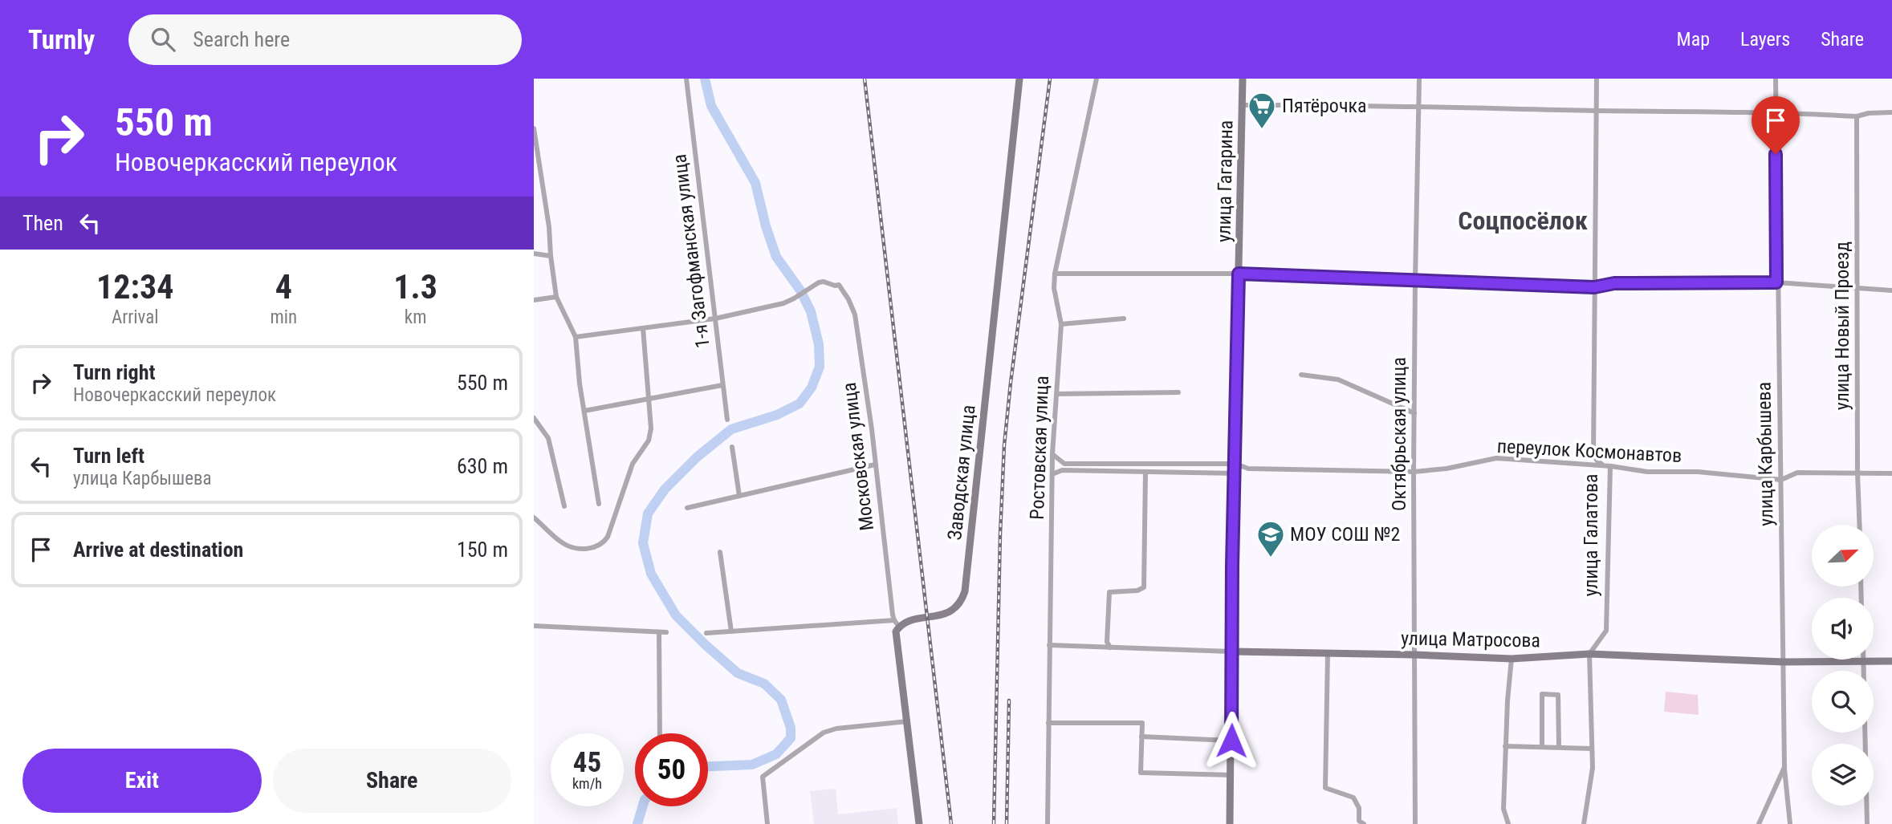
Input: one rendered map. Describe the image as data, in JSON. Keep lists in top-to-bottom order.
{
  "streets": {
    "main road": ["улица Гагарина", "Заводская улица", "улица Матросова"],
    "street": [
      "1-я Загофманская улица",
      "улица Новый Проезд",
      "Октябрьская улица",
      "Ростовская улица",
      "переулок Космонавтов",
      "улица Карбышева",
      "Московская улица",
      "улица Галатова"
    ]
  },
  "crossings": [
    ["улица Гагарина", "переулок Космонавтов"],
    ["улица Гагарина", "улица Матросова"],
    ["1-я Загофманская улица", "Московская улица"],
    ["улица Новый Проезд", "переулок Космонавтов"],
    ["Октябрьская улица", "переулок Космонавтов"],
    ["Октябрьская улица", "улица Матросова"],
    ["Ростовская улица", "переулок Космонавтов"],
    ["Ростовская улица", "улица Матросова"],
    ["переулок Космонавтов", "улица Карбышева"],
    ["переулок Космонавтов", "улица Галатова"],
    ["улица Карбышева", "улица Матросова"],
    ["Московская улица", "Заводская улица"],
    ["улица Галатова", "улица Матросова"]
  ],
  "districts": ["Соцпосёлок"],
  "places": {
    "supermarket": ["Пятёрочка"],
    "school or university": ["МОУ СОШ №2"]
  },
  "north": "top right",
  "page": {
    "header": "Turnly",
    "search": "Search here",
    "nav": ["Map", "Layers", "Share"],
    "turn": ["550 m", "Новочеркасский переулок"],
    "then": "Then",
    "eta": [
      "12:34",
      "Arrival",
      "4",
      "min",
      "1.3",
      "km"
    ],
    "list": [
      {
        "name": "Turn right",
        "note": "Новочеркасский переулок",
        "value": "550 m"
      },
      {
        "name": "Turn left",
        "note": "улица Карбышева",
        "value": "630 m"
      },
      {
        "name": "Arrive at destination",
        "value": "150 m"
      }
    ],
    "speed": "45 km/h",
    "limit": "50",
    "buttons": ["Exit", "Share"]
  }
}
